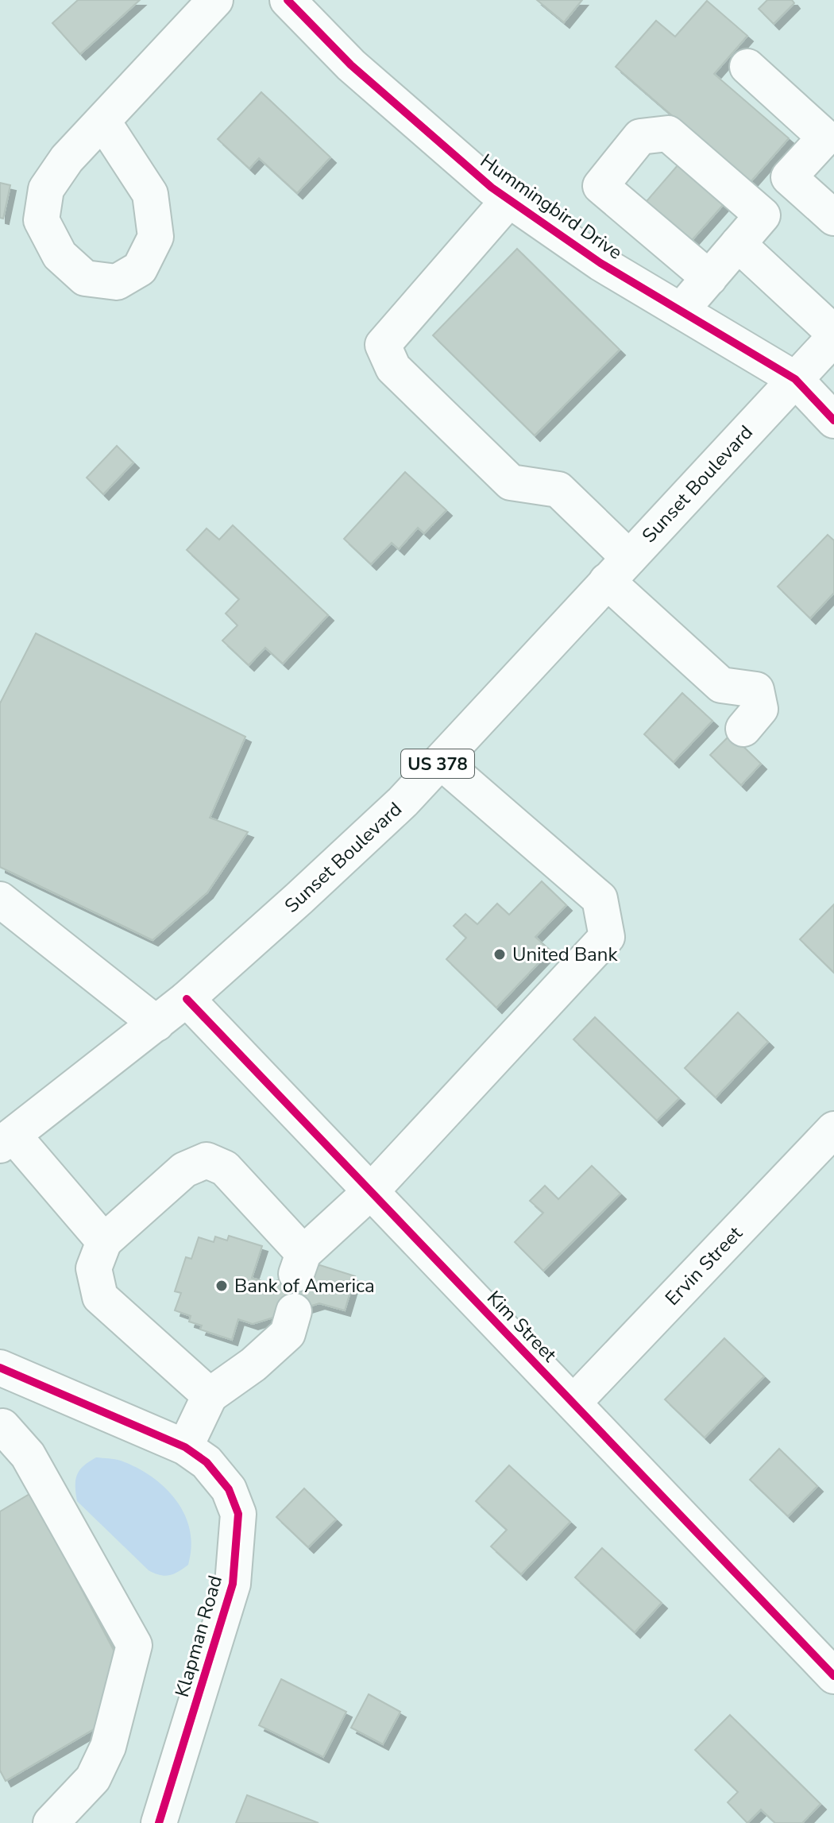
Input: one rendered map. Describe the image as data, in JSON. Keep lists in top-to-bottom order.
{
  "streets": {
    "street": [
      "Hummingbird Drive",
      "Sunset Boulevard",
      "US 378",
      "Ervin Street",
      "Kim Street",
      "Klapman Road"
    ]
  },
  "crossings": [
    ["Hummingbird Drive", "Sunset Boulevard"],
    ["Sunset Boulevard", "Kim Street"],
    ["Ervin Street", "Kim Street"]
  ],
  "places": ["United Bank", "Bank of America"]
}
